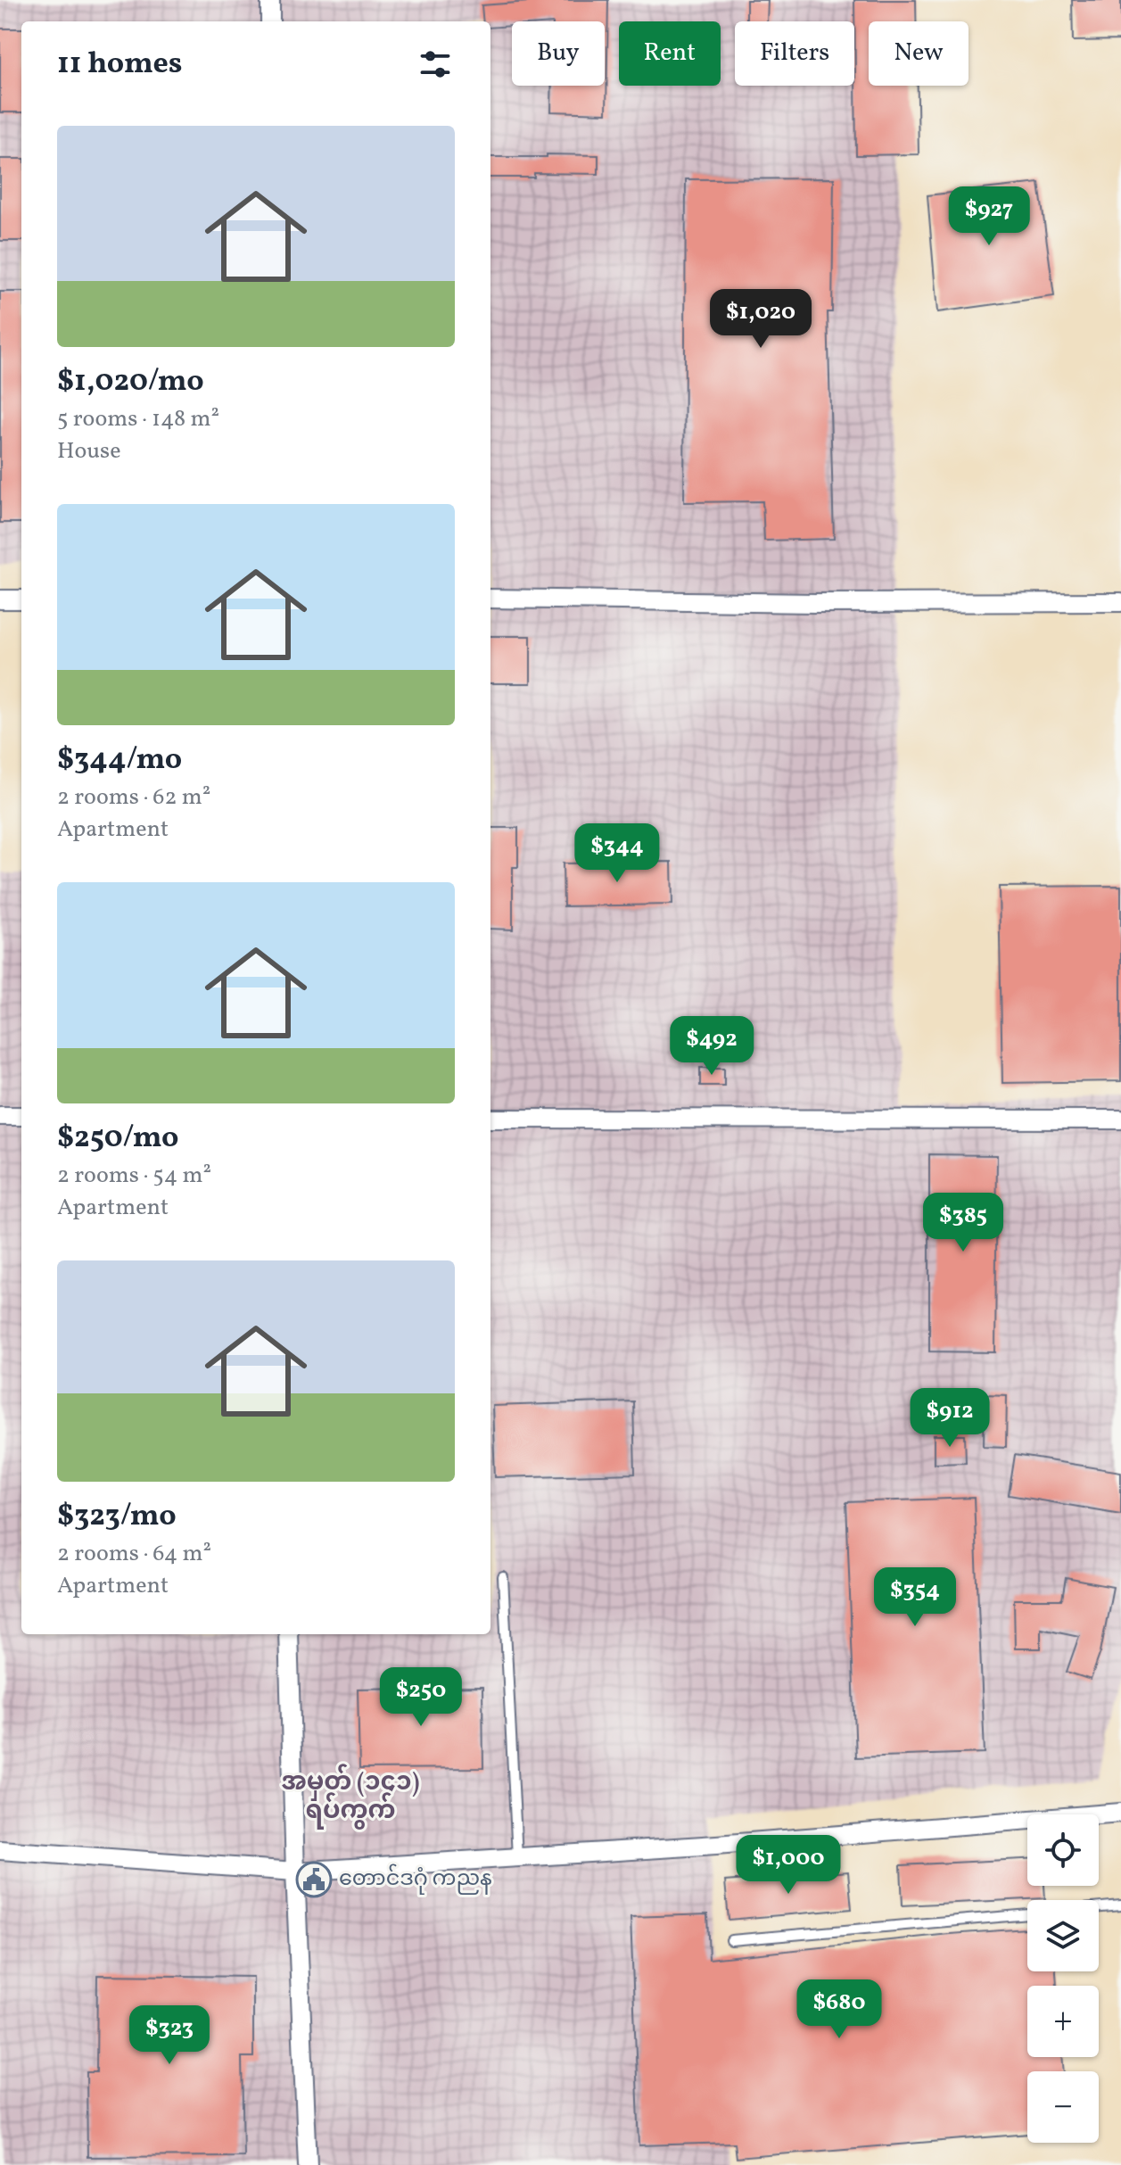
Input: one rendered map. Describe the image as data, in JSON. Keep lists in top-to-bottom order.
{
  "districts": ["အမှတ် (၁၄၁) ရပ်ကွက်"],
  "places": {
    "public building": ["တောင်ဒဂုံ ကညန"]
  },
  "page": {
    "chip": [
      "Buy",
      "Rent",
      "Filters",
      "New"
    ],
    "heading": "11 homes",
    "list": [
      {
        "name": "$1,020/mo",
        "note": "5 rooms · 148 m² · House"
      },
      {
        "name": "$344/mo",
        "note": "2 rooms · 62 m² · Apartment"
      },
      {
        "name": "$250/mo",
        "note": "2 rooms · 54 m² · Apartment"
      },
      {
        "name": "$323/mo",
        "note": "2 rooms · 64 m² · Apartment"
      }
    ],
    "price": [
      "$927",
      "$1,020",
      "$344",
      "$492",
      "$385",
      "$912",
      "$354",
      "$250",
      "$1,000",
      "$680",
      "$323"
    ],
    "map_buttons": ["+", "−"]
  }
}
